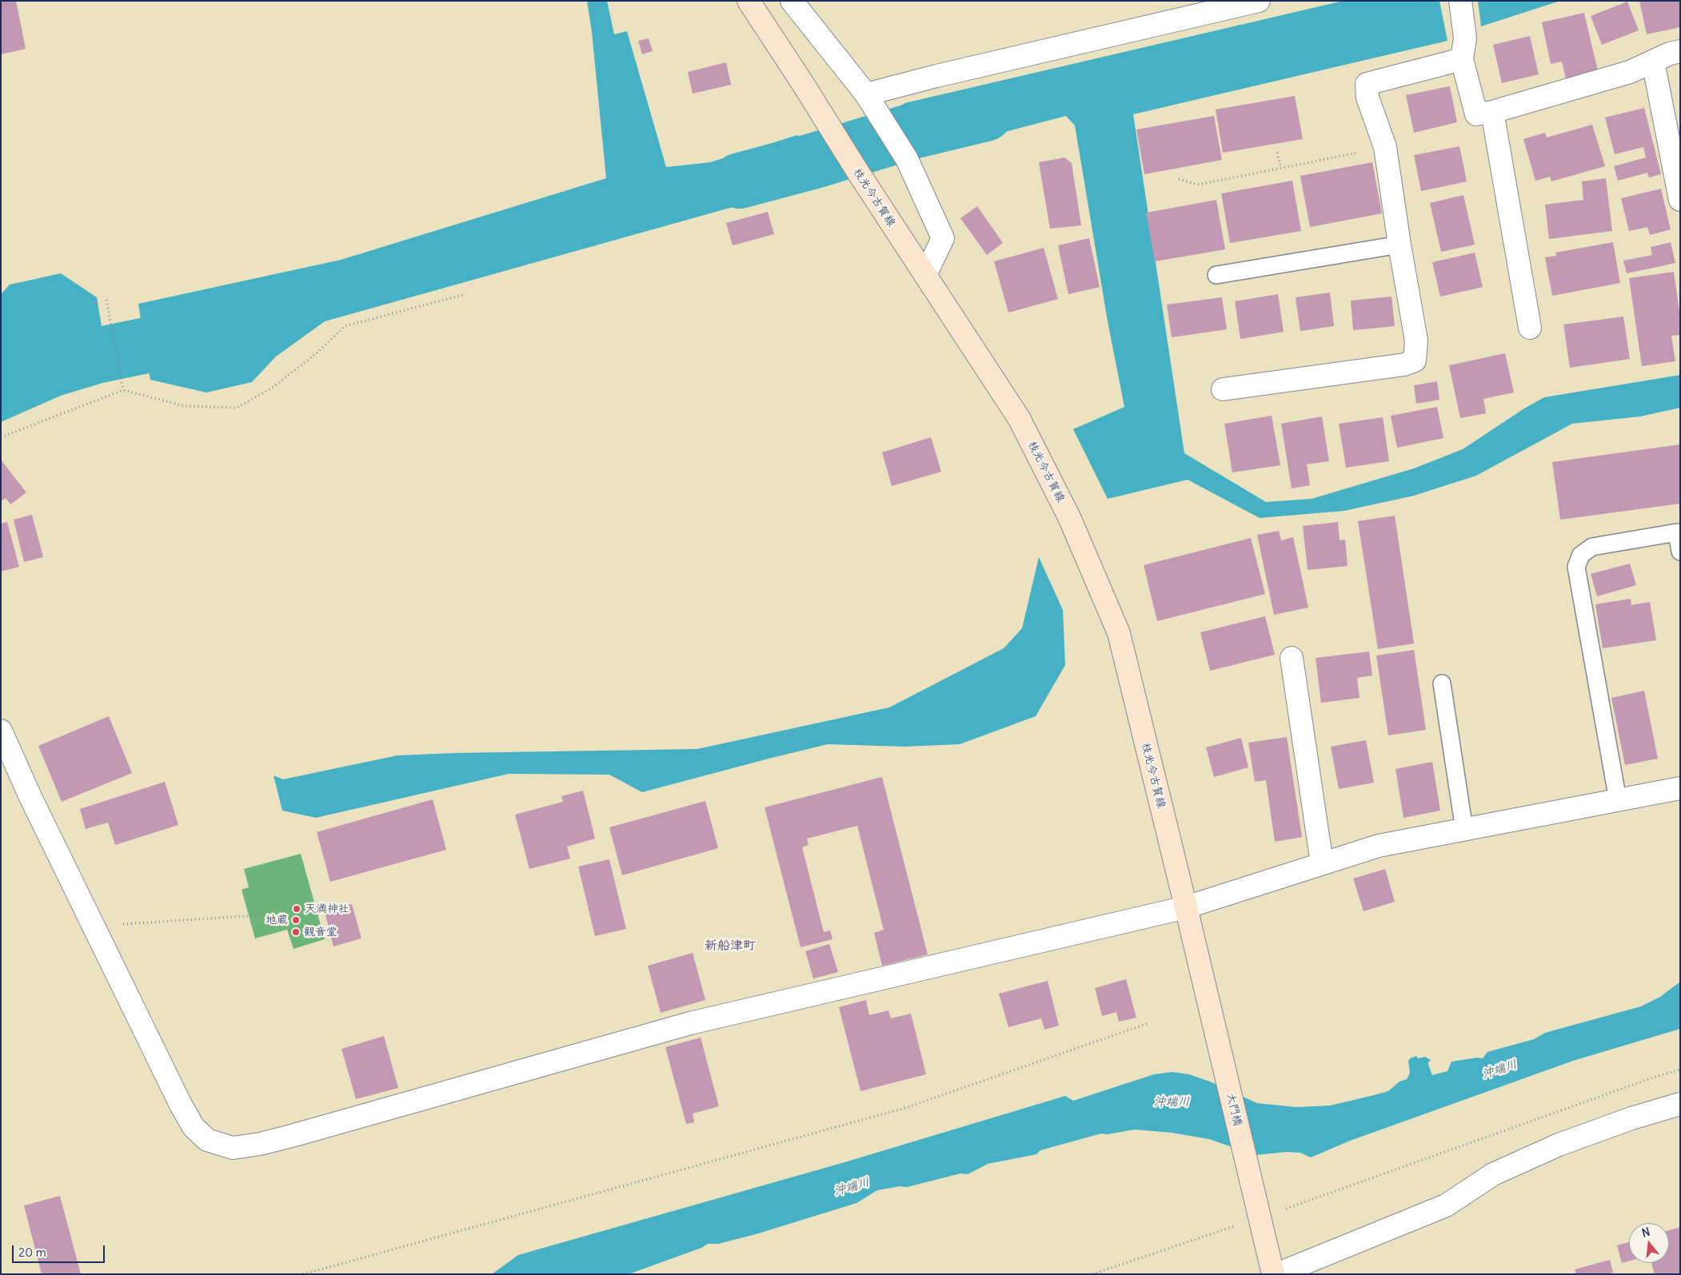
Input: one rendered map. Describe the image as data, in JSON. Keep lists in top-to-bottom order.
{
  "streets": {
    "main road": ["枝光今古賀線", "大門橋"]
  },
  "crossings": [
    ["枝光今古賀線", "大門橋"]
  ],
  "districts": ["新船津町"],
  "water": ["沖端川"],
  "places": ["天満神社", "地蔵", "観音堂"],
  "scale_bar": "20 m",
  "north": "top"
}
